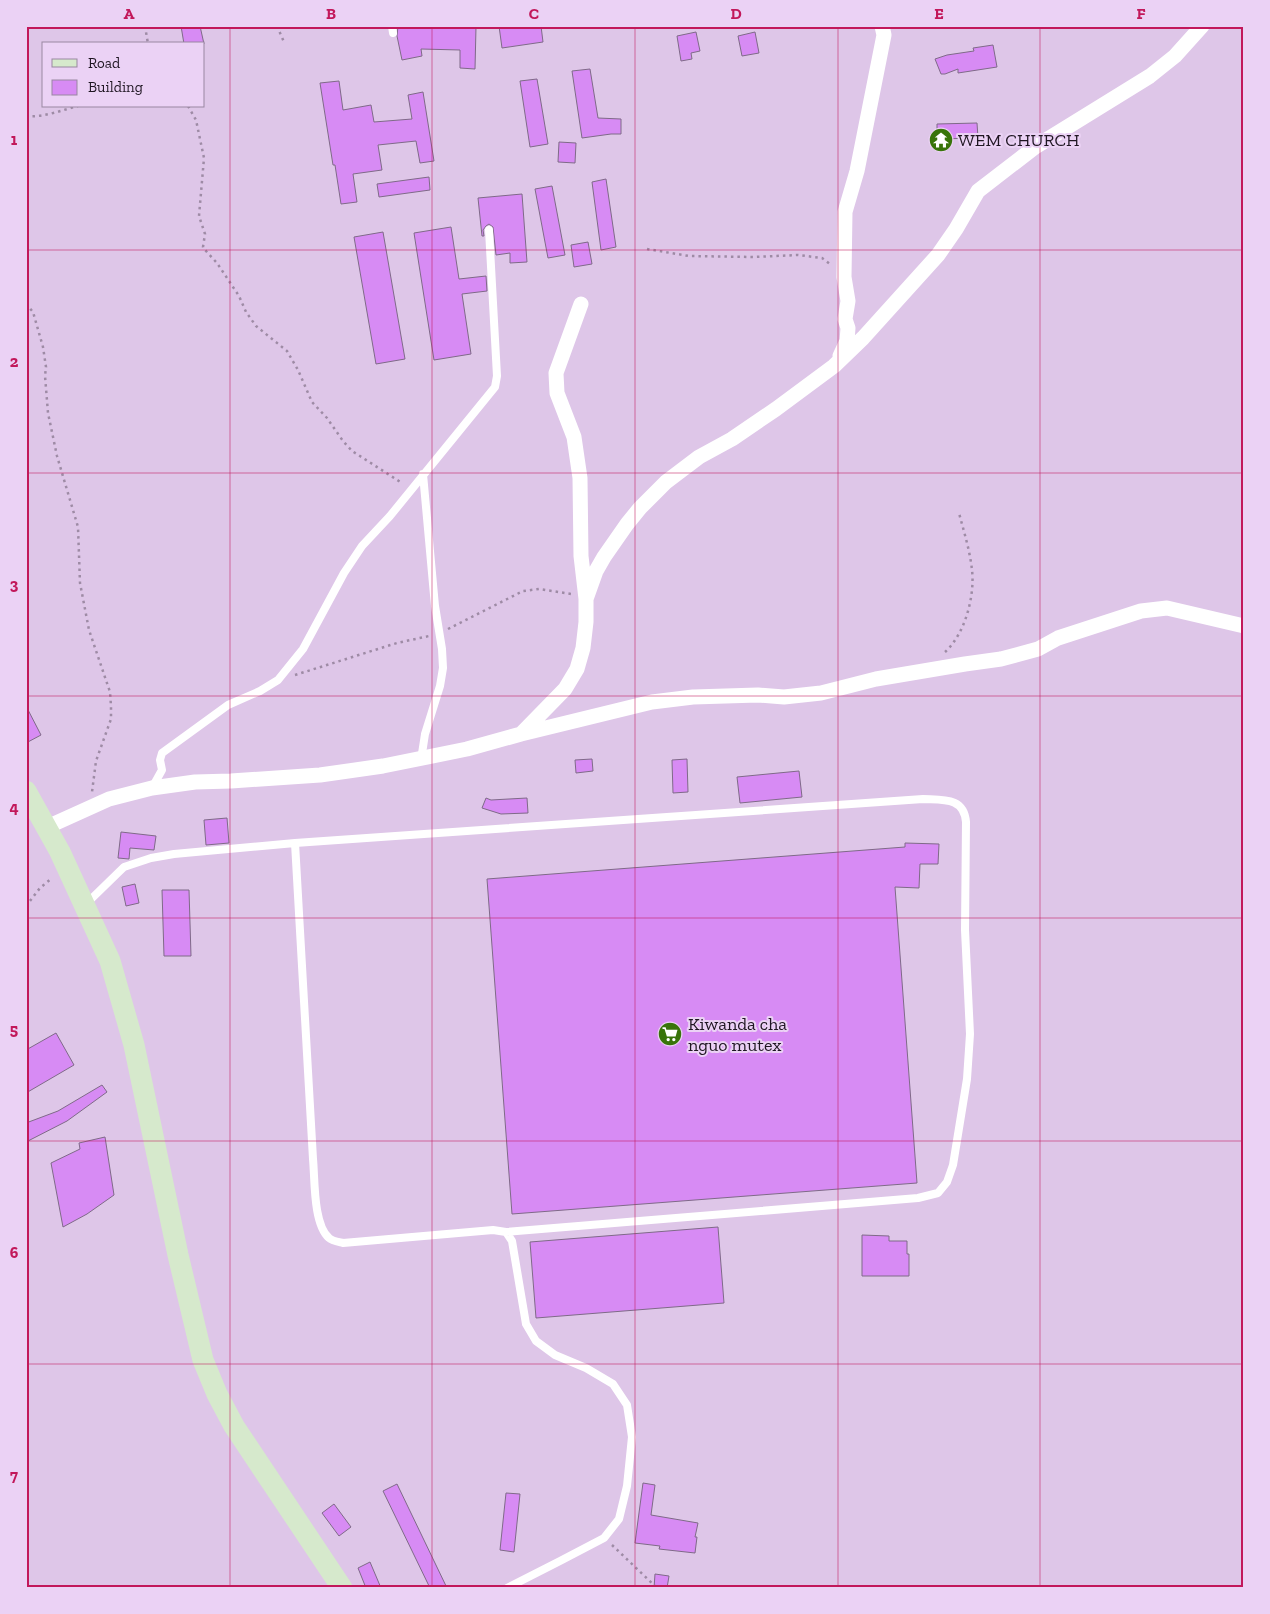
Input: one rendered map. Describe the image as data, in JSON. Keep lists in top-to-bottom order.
{
  "places": {
    "temple": ["WEM CHURCH"],
    "supermarket": ["Kiwanda cha nguo mutex"]
  },
  "legend": ["Road", "Building"],
  "grid": {
    "columns": [
      "A",
      "B",
      "C",
      "D",
      "E",
      "F"
    ],
    "rows": [
      "1",
      "2",
      "3",
      "4",
      "5",
      "6",
      "7"
    ]
  }
}
